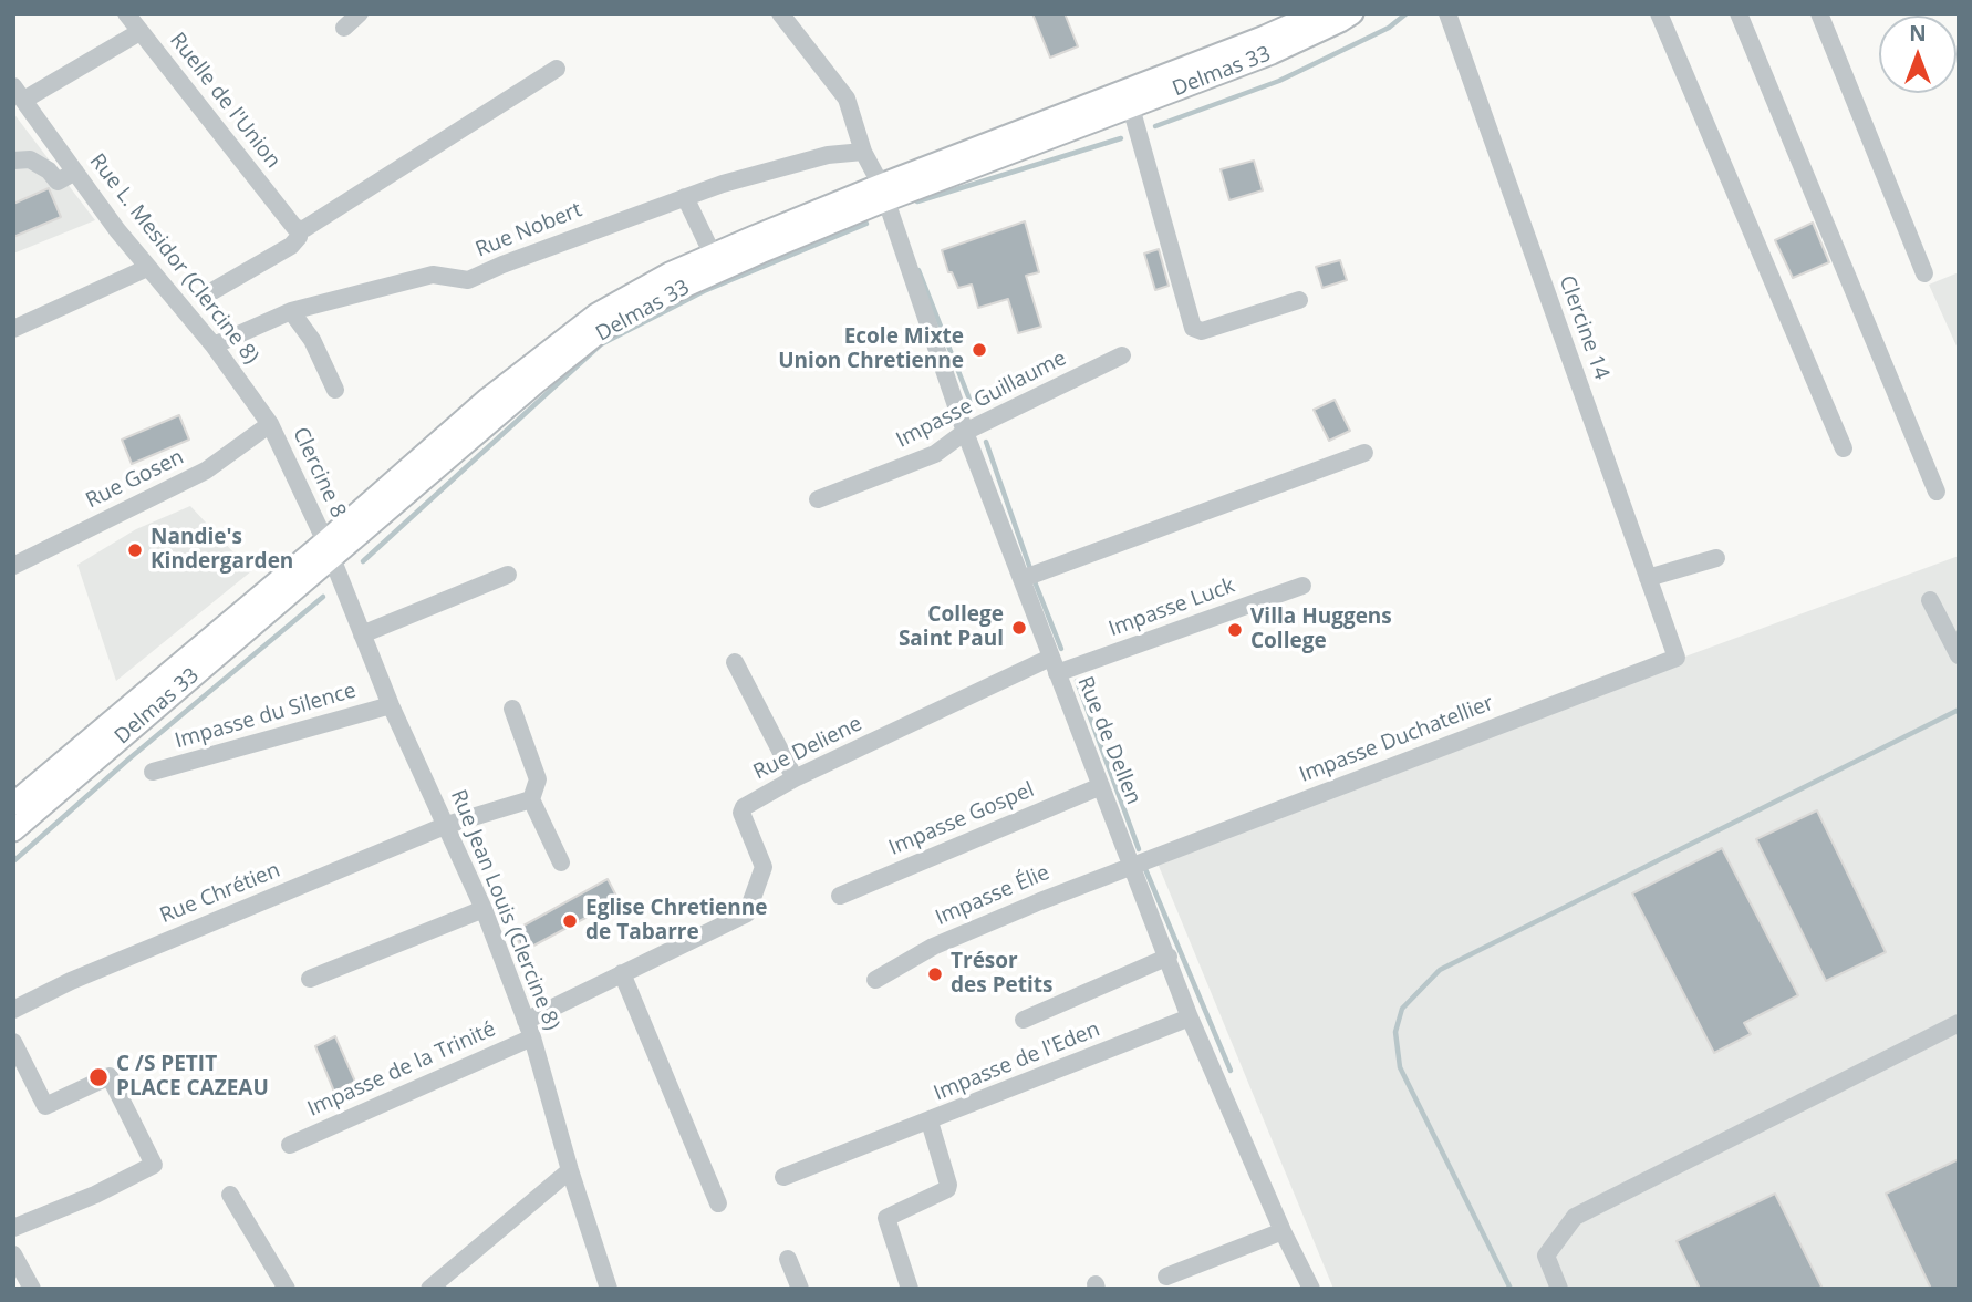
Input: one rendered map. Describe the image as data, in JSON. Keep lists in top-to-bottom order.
{
  "streets": {
    "main road": ["Delmas 33"],
    "street": [
      "Ruelle de l'Union",
      "Rue Nobert",
      "Rue L. Mesidor (Clercine 8)",
      "Clercine 14",
      "Impasse Guillaume",
      "Clercine 8",
      "Rue Gosen",
      "Impasse Luck",
      "Impasse du Silence",
      "Impasse Duchatellier",
      "Rue de Dellen",
      "Rue Deliene",
      "Impasse Gospel",
      "Rue Chrétien",
      "Impasse Élie",
      "Rue Jean Louis (Clercine 8)",
      "Impasse de l'Eden",
      "Impasse de la Trinité"
    ]
  },
  "crossings": [
    ["Delmas 33", "Clercine 8"],
    ["Delmas 33", "Rue de Dellen"],
    ["Delmas 33", "Rue Jean Louis (Clercine 8)"],
    ["Ruelle de l'Union", "Rue L. Mesidor (Clercine 8)"],
    ["Rue Nobert", "Rue L. Mesidor (Clercine 8)"],
    ["Rue Nobert", "Rue de Dellen"],
    ["Rue L. Mesidor (Clercine 8)", "Clercine 8"],
    ["Rue L. Mesidor (Clercine 8)", "Rue Gosen"],
    ["Clercine 14", "Impasse Duchatellier"],
    ["Impasse Guillaume", "Rue de Dellen"],
    ["Clercine 8", "Rue Gosen"],
    ["Clercine 8", "Rue Jean Louis (Clercine 8)"],
    ["Impasse Luck", "Rue de Dellen"],
    ["Impasse Luck", "Rue Deliene"],
    ["Impasse du Silence", "Rue Jean Louis (Clercine 8)"],
    ["Impasse Duchatellier", "Rue de Dellen"],
    ["Impasse Duchatellier", "Impasse Élie"],
    ["Rue de Dellen", "Rue Deliene"],
    ["Rue de Dellen", "Impasse Gospel"],
    ["Rue de Dellen", "Impasse Élie"],
    ["Rue de Dellen", "Impasse de l'Eden"],
    ["Rue Deliene", "Rue Jean Louis (Clercine 8)"],
    ["Rue Deliene", "Impasse de la Trinité"],
    ["Rue Chrétien", "Rue Jean Louis (Clercine 8)"],
    ["Rue Jean Louis (Clercine 8)", "Impasse de la Trinité"]
  ],
  "places": [
    "Ecole Mixte Union Chretienne",
    "Nandie's Kindergarden",
    "College Saint Paul",
    "Villa Huggens College",
    "Eglise Chretienne de Tabarre",
    "Trésor des Petits",
    "C /S PETIT PLACE CAZEAU"
  ],
  "north": "top"
}
